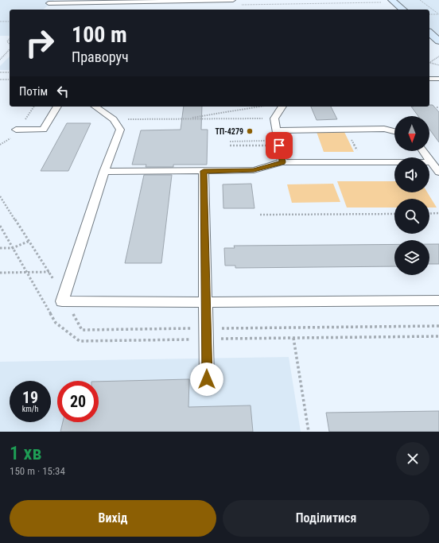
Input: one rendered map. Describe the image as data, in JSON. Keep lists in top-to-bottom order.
{
  "places": ["ТП-4279"],
  "north": "bottom",
  "page": {
    "turn": ["100 m", "Праворуч"],
    "then": "Потім",
    "speed": "19 km/h",
    "limit": "20",
    "heading": ["1 хв", "150 m · 15:34"],
    "buttons": ["Вихід", "Поділитися"]
  }
}
